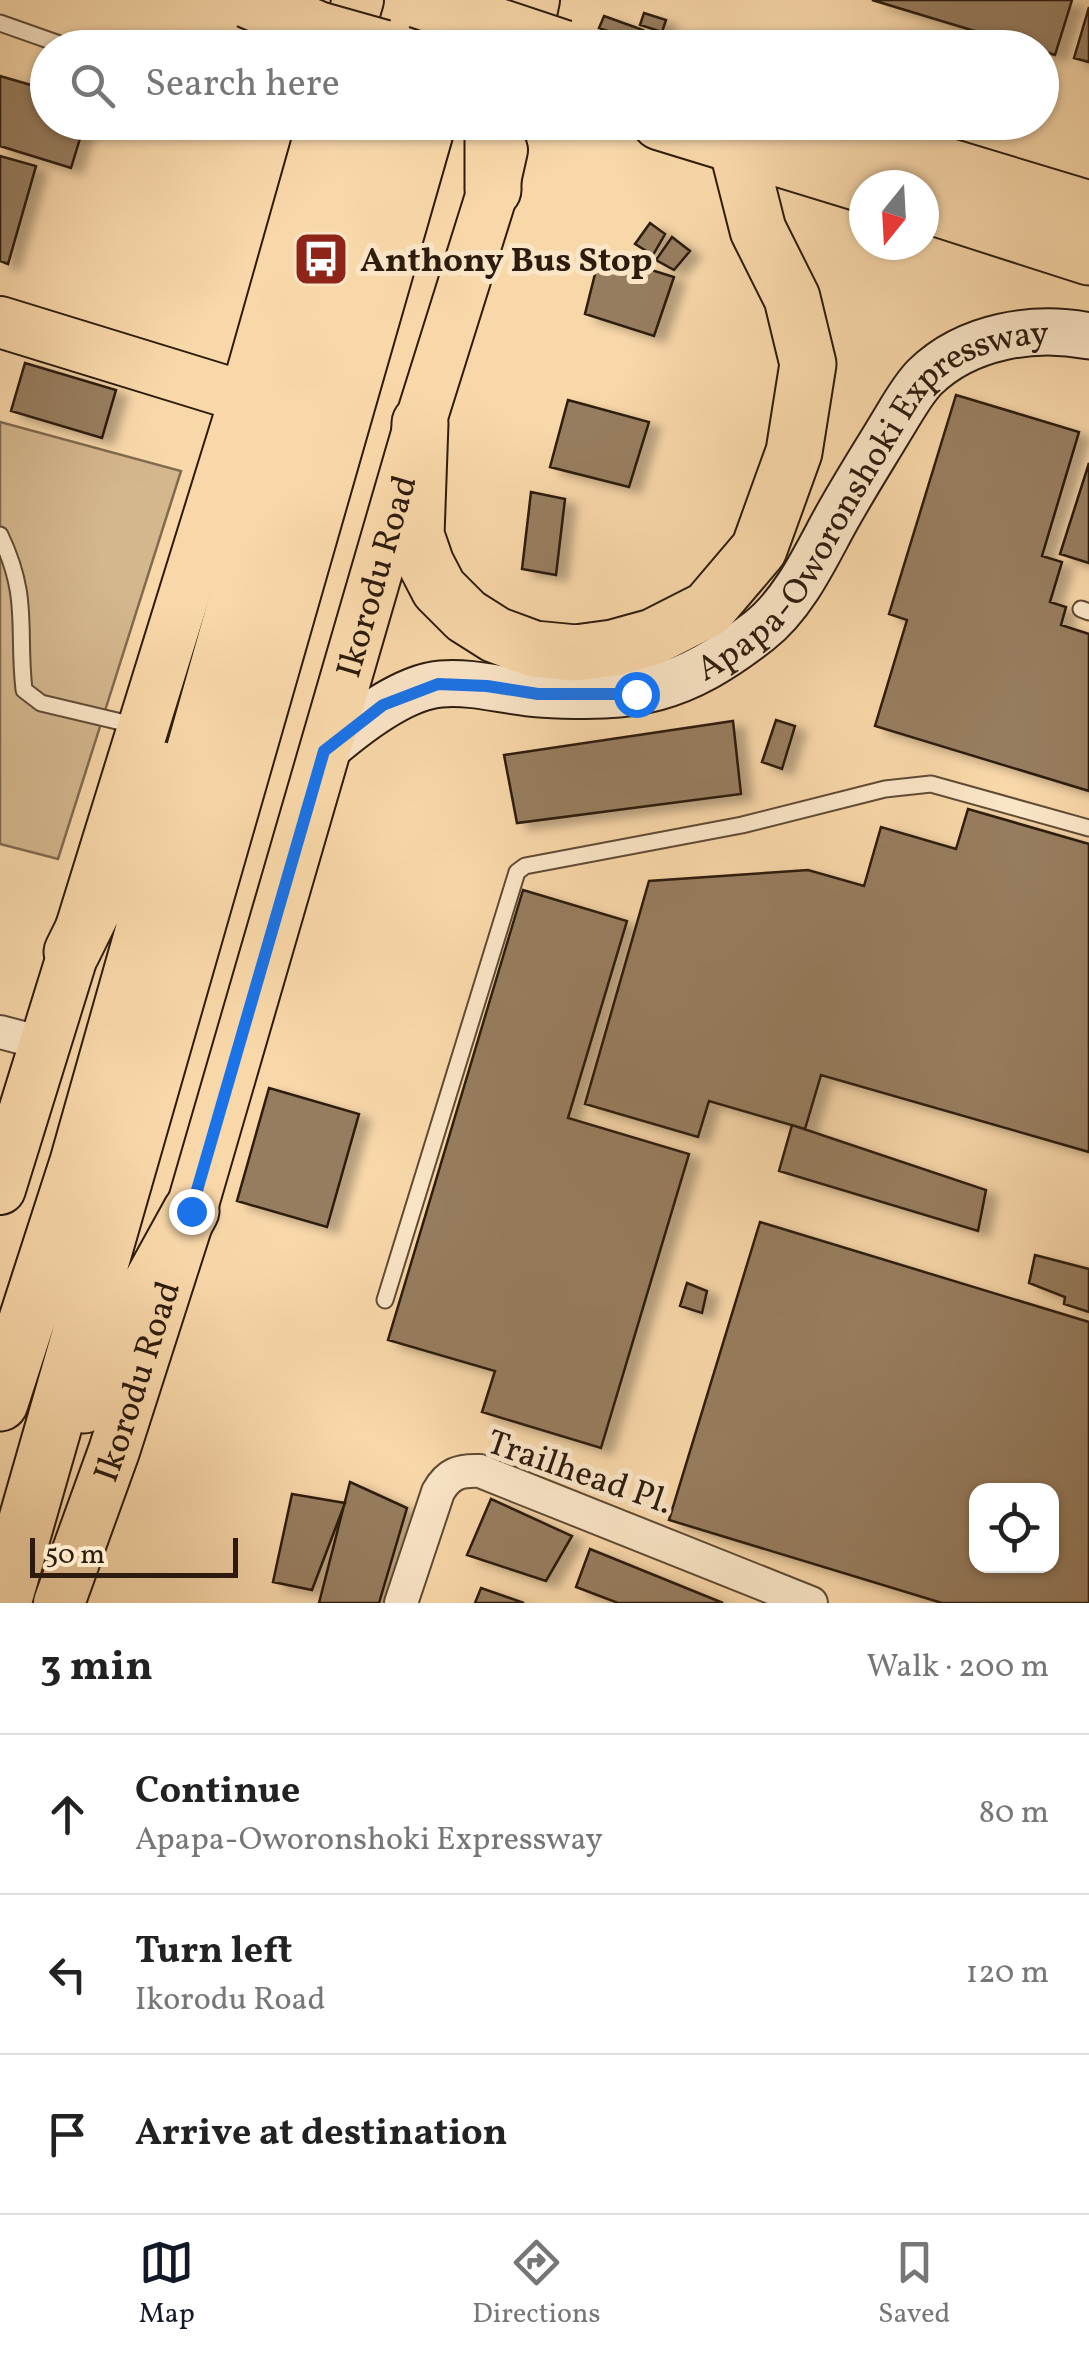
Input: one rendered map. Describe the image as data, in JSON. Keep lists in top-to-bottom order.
{
  "streets": {
    "highway": ["Ikorodu Road"],
    "main road": ["Apapa-Oworonshoki Expressway"],
    "street": ["Trailhead Pl."]
  },
  "crossings": [
    ["Apapa-Oworonshoki Expressway", "Ikorodu Road"]
  ],
  "places": {
    "bus stop": ["Anthony Bus Stop"]
  },
  "scale_bar": "50 m",
  "north": "bottom",
  "page": {
    "search": "Search here",
    "scale": "50 m",
    "heading": ["3 min", "Walk · 200 m"],
    "list": [
      ["Continue", "Apapa-Oworonshoki Expressway", "80 m"],
      ["Turn left", "Ikorodu Road", "120 m"],
      "Arrive at destination"
    ],
    "nav": ["Map", "Directions", "Saved"]
  }
}
